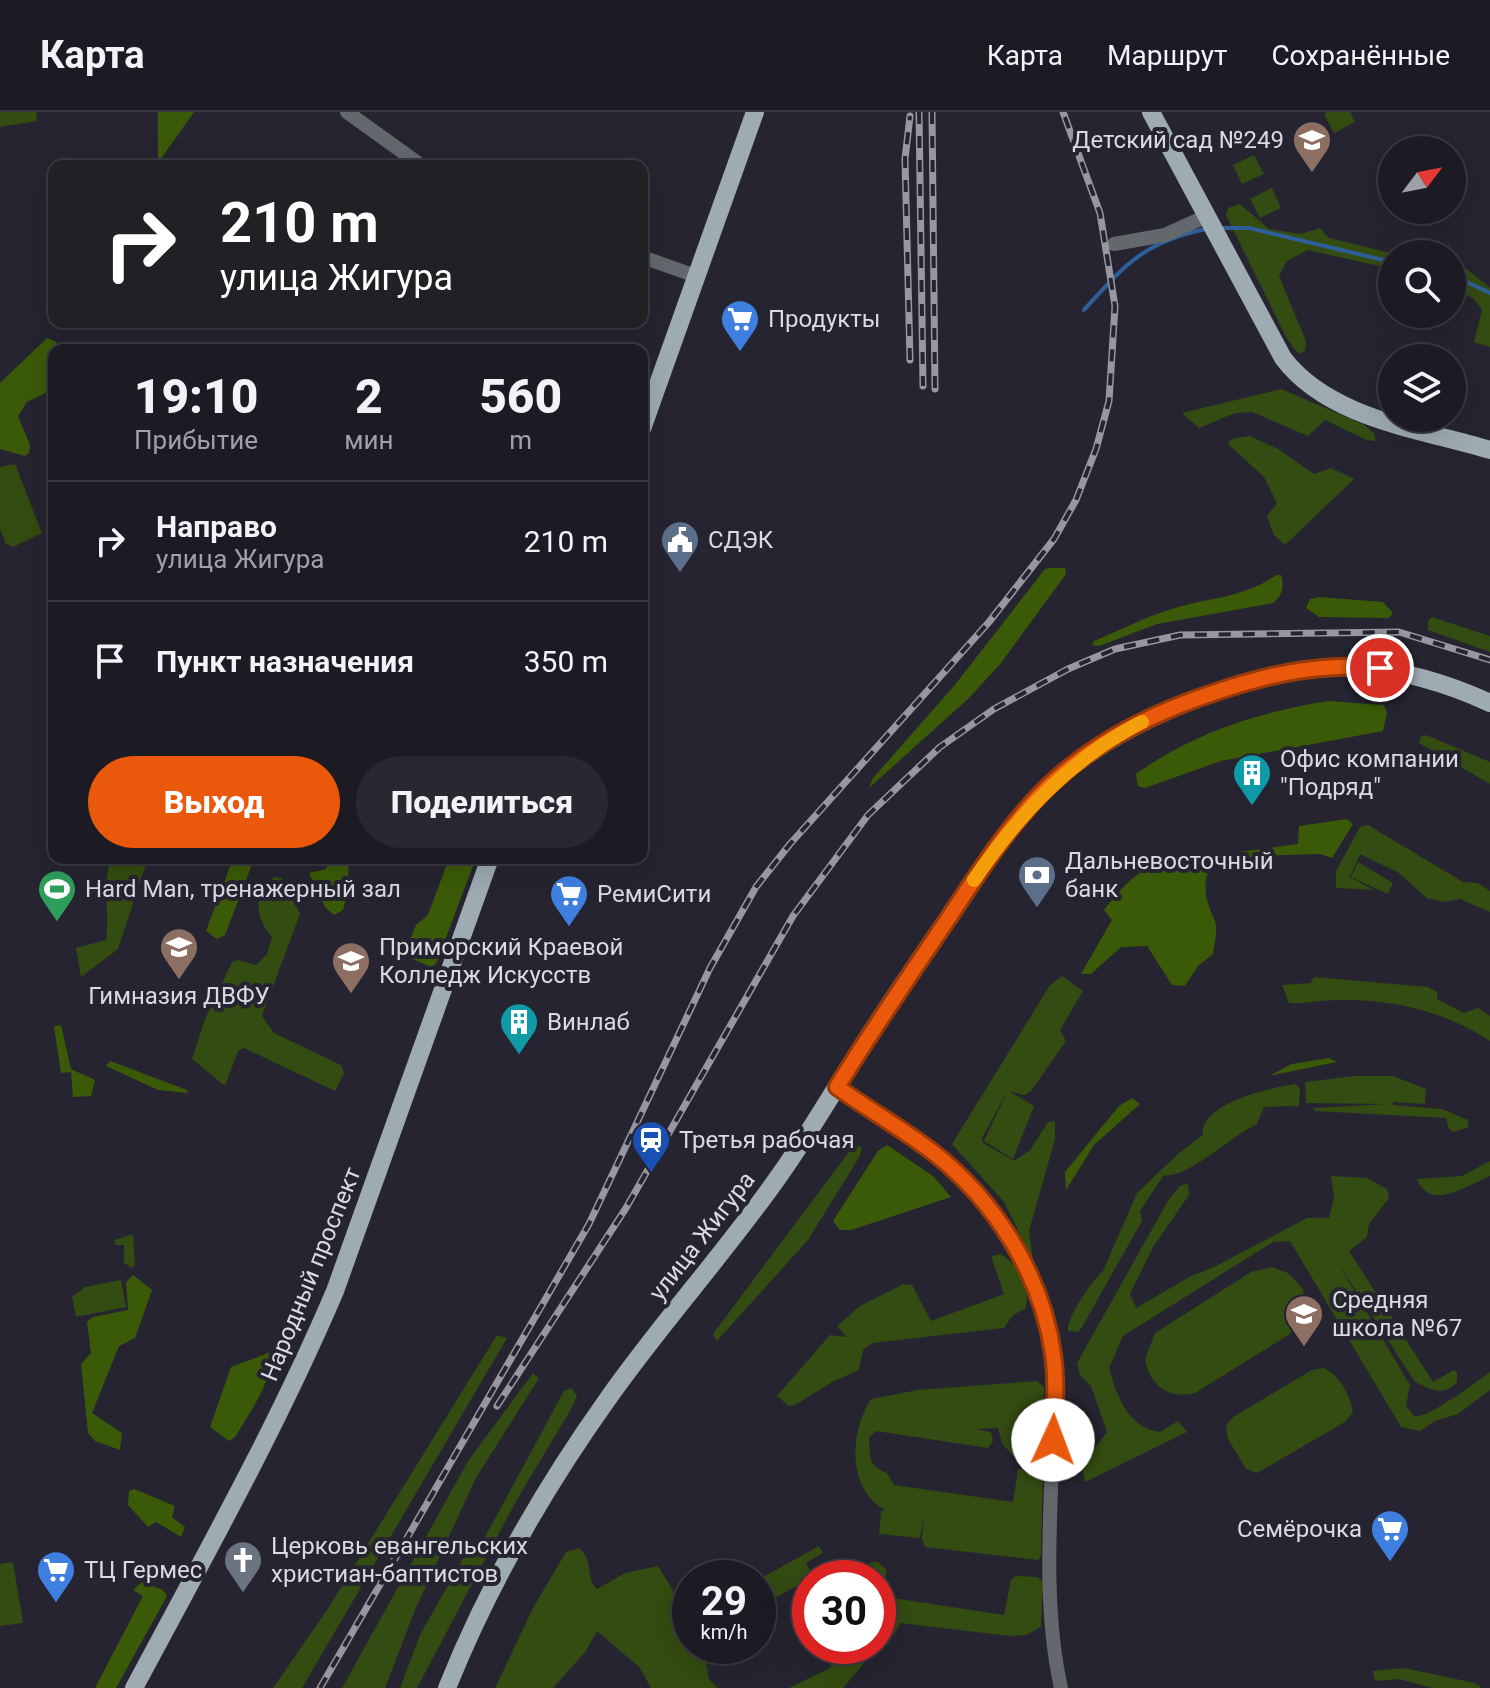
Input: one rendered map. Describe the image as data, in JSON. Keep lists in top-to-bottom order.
{
  "streets": {
    "main road": ["улица Жигура", "Народный проспект"]
  },
  "places": {
    "school or university": [
      "Детский сад №249",
      "Гимназия ДВФУ",
      "Приморский Краевой Колледж Искусств",
      "Средняя школа №67"
    ],
    "supermarket": [
      "Продукты",
      "РемиСити",
      "Семёрочка",
      "ТЦ Гермес"
    ],
    "public building": ["СДЭК"],
    "building": ["Офис компании \"Подряд\"", "Винлаб"],
    "bank": ["Дальневосточный банк"],
    "sports": ["Hard Man, тренажерный зал"],
    "station": ["Третья рабочая"],
    "church": ["Церковь евангельских христиан-баптистов"]
  },
  "north": "top right",
  "page": {
    "header": "Карта",
    "nav": ["Карта", "Маршрут", "Сохранённые"],
    "turn": ["210 m", "улица Жигура"],
    "eta": [
      "19:10",
      "Прибытие",
      "2",
      "мин",
      "560",
      "m"
    ],
    "list": [
      {
        "name": "Направо",
        "note": "улица Жигура",
        "value": "210 m"
      },
      {
        "name": "Пункт назначения",
        "value": "350 m"
      }
    ],
    "buttons": ["Выход", "Поделиться"],
    "speed": "29 km/h",
    "limit": "30"
  }
}
